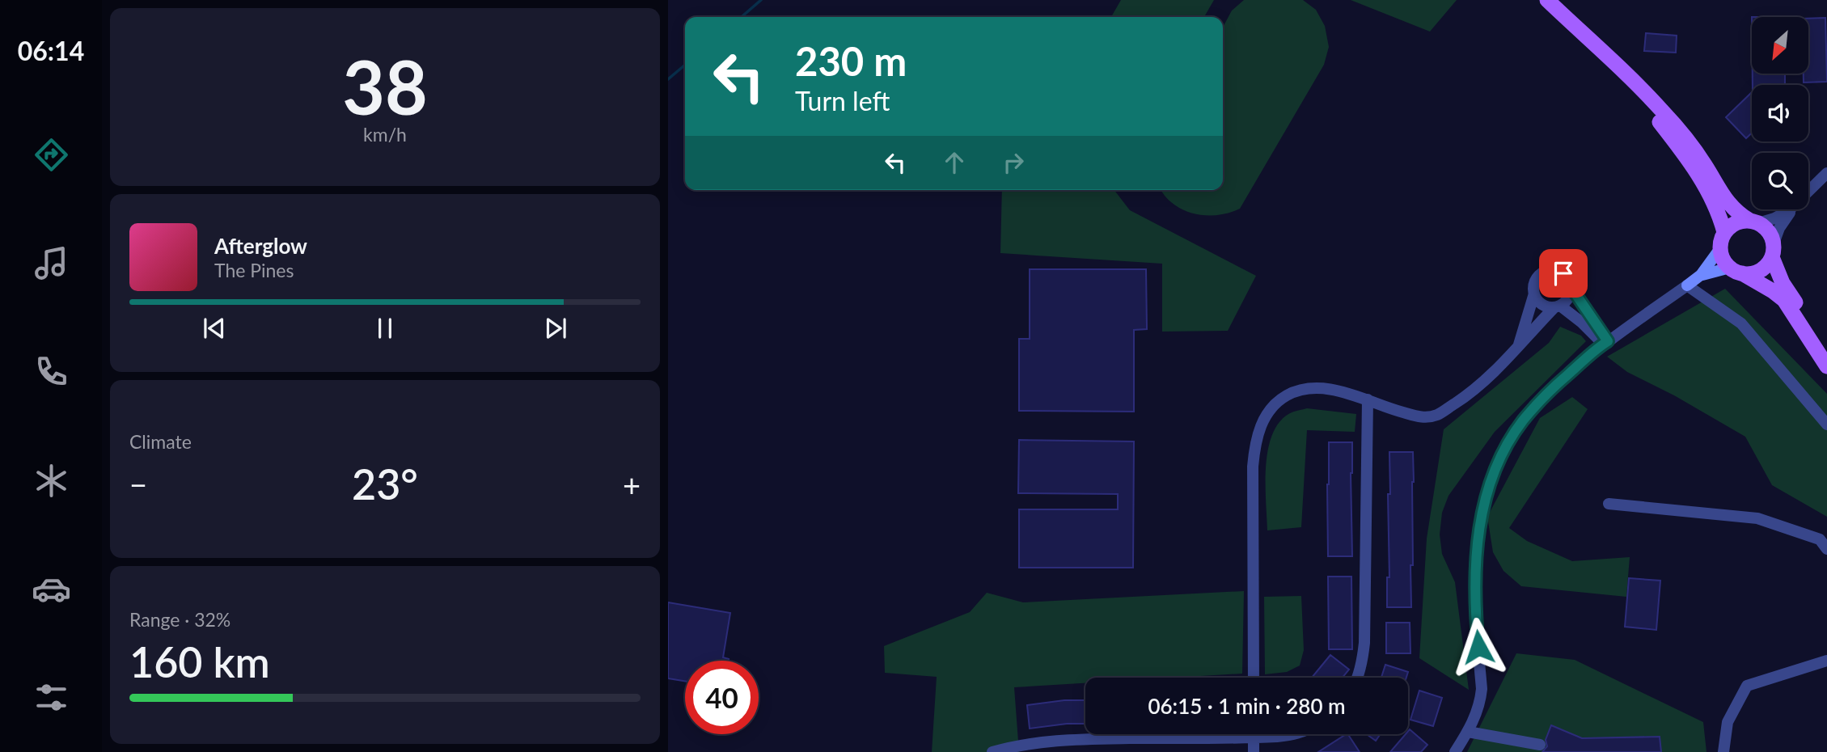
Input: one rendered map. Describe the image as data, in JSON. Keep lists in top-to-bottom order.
{
  "north": "bottom left",
  "page": {
    "tabs": "06:14",
    "tile": [
      ["38", "km/h"],
      "Climate",
      ["Range · 32%", "160 km"]
    ],
    "turn": ["230 m", "Turn left"],
    "song": ["Afterglow", "The Pines"],
    "heat": ["−", "23°", "+"],
    "limit": "40",
    "trip": "06:15 · 1 min · 280 m"
  }
}
